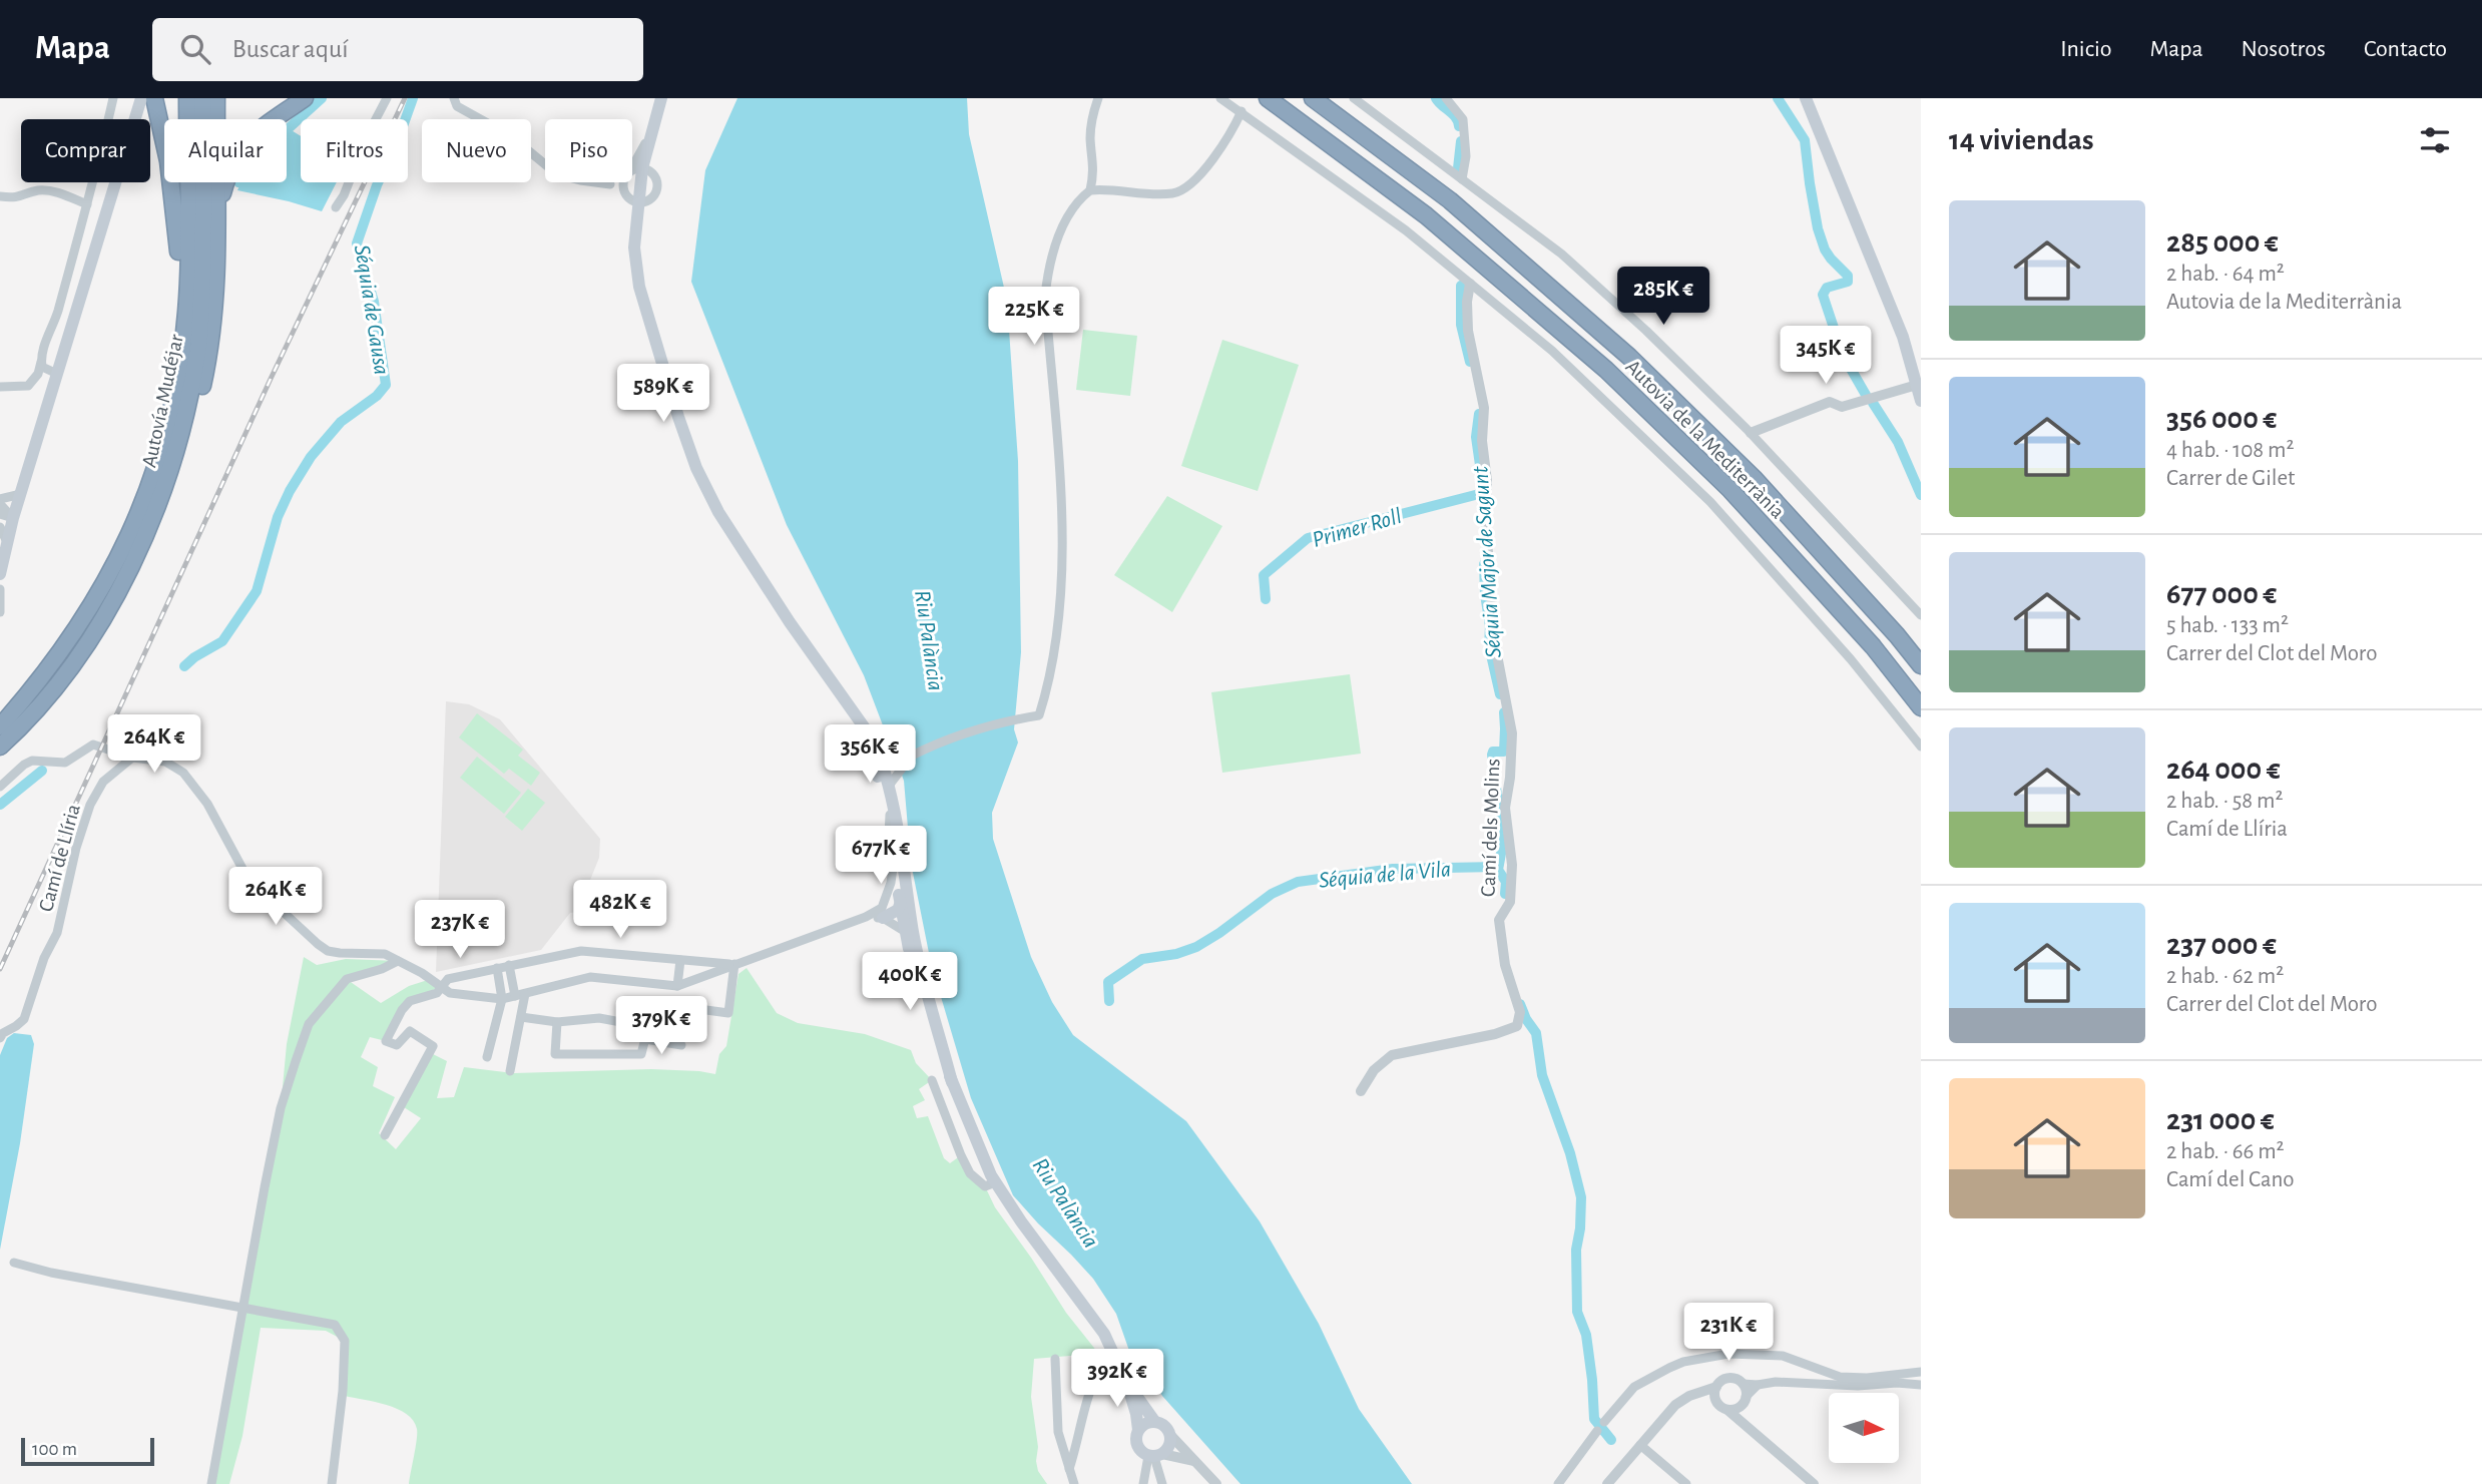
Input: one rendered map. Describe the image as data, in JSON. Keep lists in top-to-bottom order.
{
  "streets": {
    "highway": ["Autovía Mudéjar", "Autovia de la Mediterrània"],
    "street": ["Camí dels Molins", "Camí de Llíria"]
  },
  "water": [
    "Séquia de Gausa",
    "Primer Roll",
    "Séquia Major de Sagunt",
    "Riu Palància",
    "Séquia de la Vila"
  ],
  "scale_bar": "100 m",
  "north": "right",
  "page": {
    "header": "Mapa",
    "search": "Buscar aquí",
    "nav": [
      "Inicio",
      "Mapa",
      "Nosotros",
      "Contacto"
    ],
    "heading": "14 viviendas",
    "chip": [
      "Comprar",
      "Alquilar",
      "Filtros",
      "Nuevo",
      "Piso"
    ],
    "list": [
      {
        "name": "285 000 €",
        "note": "2 hab. · 64 m² · Autovia de la Mediterrània"
      },
      {
        "name": "356 000 €",
        "note": "4 hab. · 108 m² · Carrer de Gilet"
      },
      {
        "name": "677 000 €",
        "note": "5 hab. · 133 m² · Carrer del Clot del Moro"
      },
      {
        "name": "264 000 €",
        "note": "2 hab. · 58 m² · Camí de Llíria"
      },
      {
        "name": "237 000 €",
        "note": "2 hab. · 62 m² · Carrer del Clot del Moro"
      },
      {
        "name": "231 000 €",
        "note": "2 hab. · 66 m² · Camí del Cano"
      }
    ],
    "price": [
      "285K €",
      "225K €",
      "345K €",
      "589K €",
      "264K €",
      "356K €",
      "677K €",
      "264K €",
      "482K €",
      "237K €",
      "400K €",
      "379K €",
      "231K €",
      "392K €"
    ],
    "scale": "100 m"
  }
}
